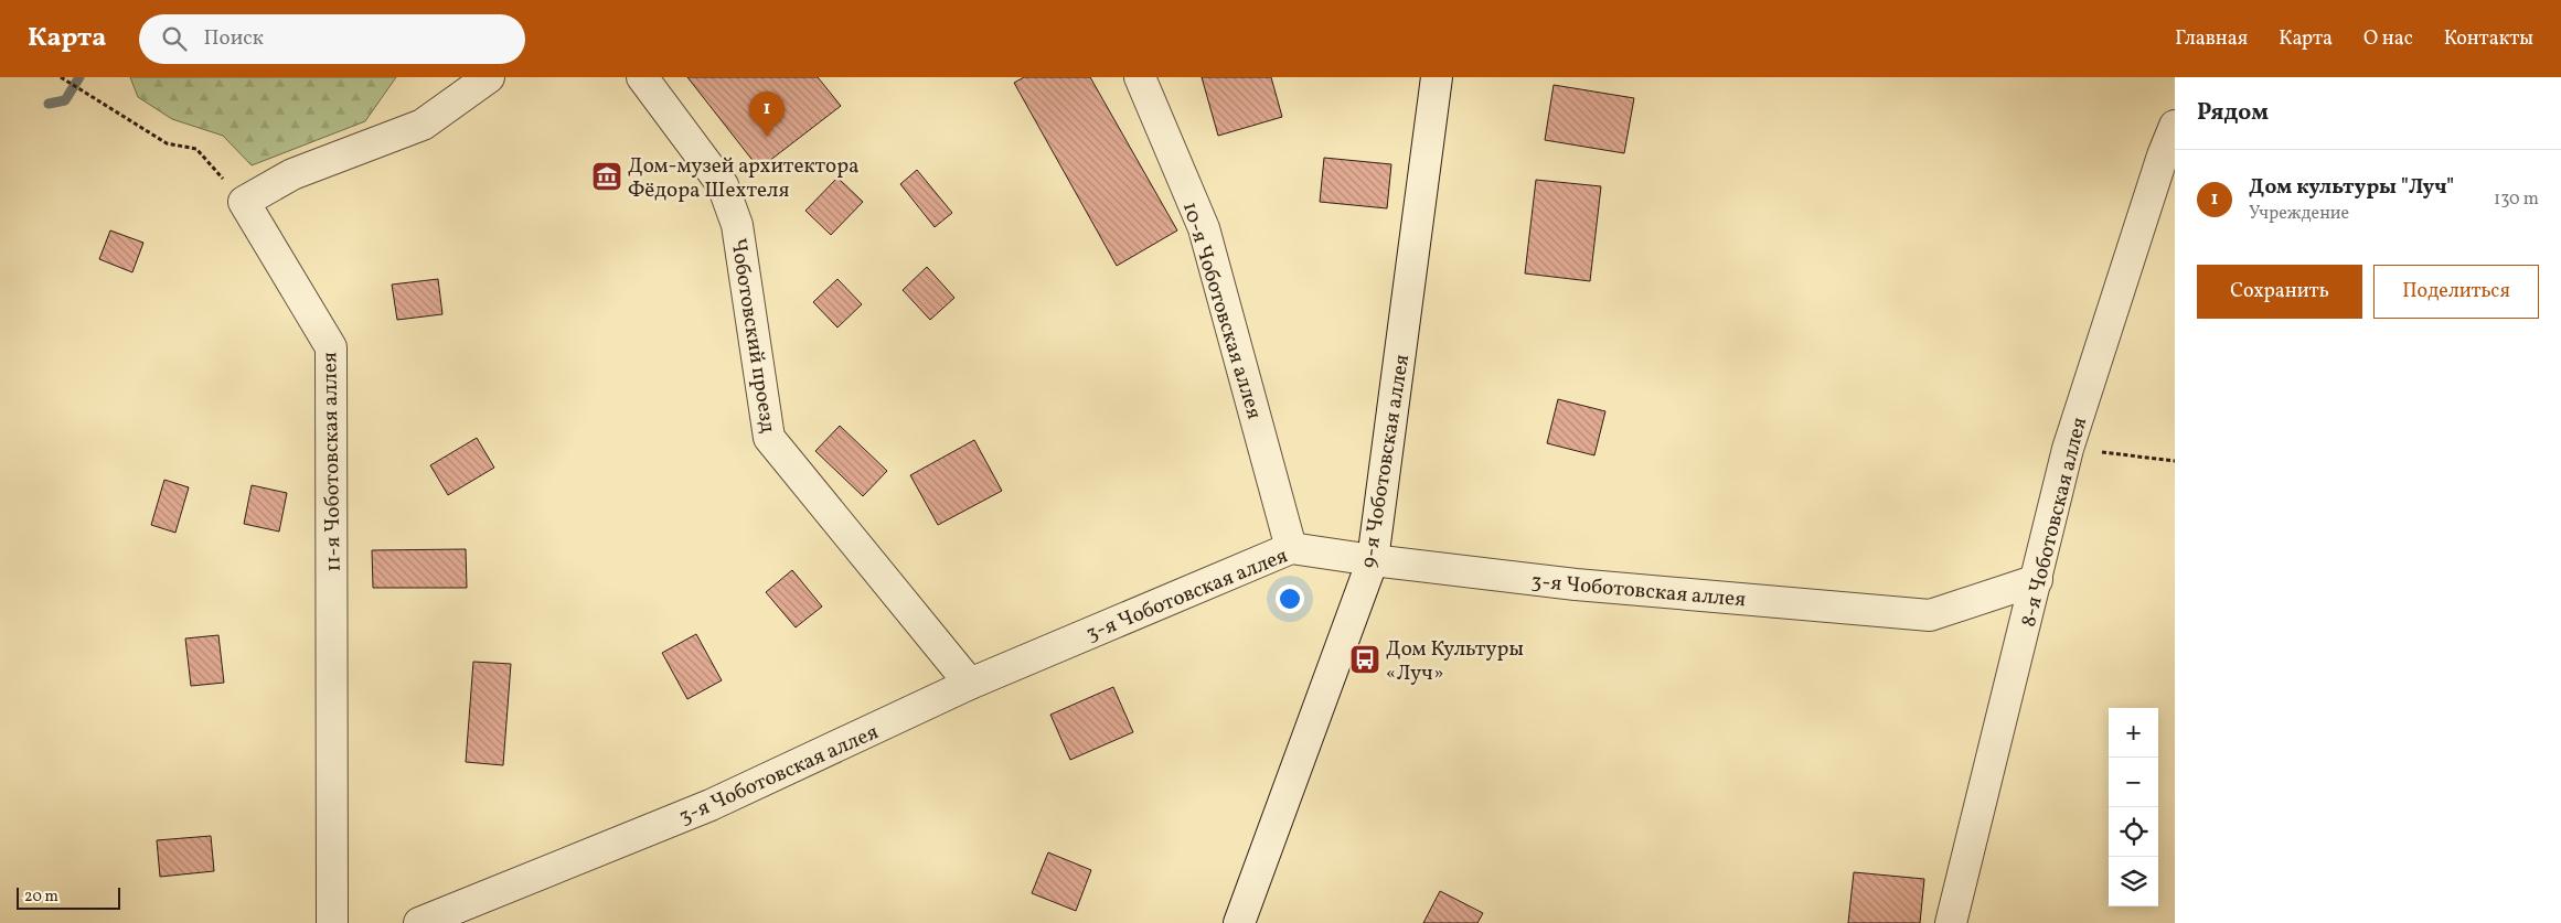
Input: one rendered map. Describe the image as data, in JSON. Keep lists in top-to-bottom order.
{
  "streets": {
    "street": [
      "10-я Чоботовская аллея",
      "Чоботовский проезд",
      "9-я Чоботовская аллея",
      "11-я Чоботовская аллея",
      "8-я Чоботовская аллея",
      "3-я Чоботовская аллея"
    ]
  },
  "crossings": [
    ["10-я Чоботовская аллея", "3-я Чоботовская аллея"],
    ["Чоботовский проезд", "3-я Чоботовская аллея"],
    ["9-я Чоботовская аллея", "3-я Чоботовская аллея"],
    ["8-я Чоботовская аллея", "3-я Чоботовская аллея"]
  ],
  "places": {
    "museum": ["Дом-музей архитектора Фёдора Шехтеля"],
    "bus stop": ["Дом Культуры «Луч»"]
  },
  "scale_bar": "20 m",
  "page": {
    "header": "Карта",
    "search": "Поиск",
    "nav": [
      "Главная",
      "Карта",
      "О нас",
      "Контакты"
    ],
    "heading": "Рядом",
    "pins": "1",
    "list": [
      {
        "mark": "1",
        "name": "Дом культуры \"Луч\"",
        "note": "Учреждение",
        "value": "130 m"
      }
    ],
    "buttons": ["Сохранить", "Поделиться"],
    "map_buttons": ["+", "−"],
    "scale": "20 m"
  }
}
